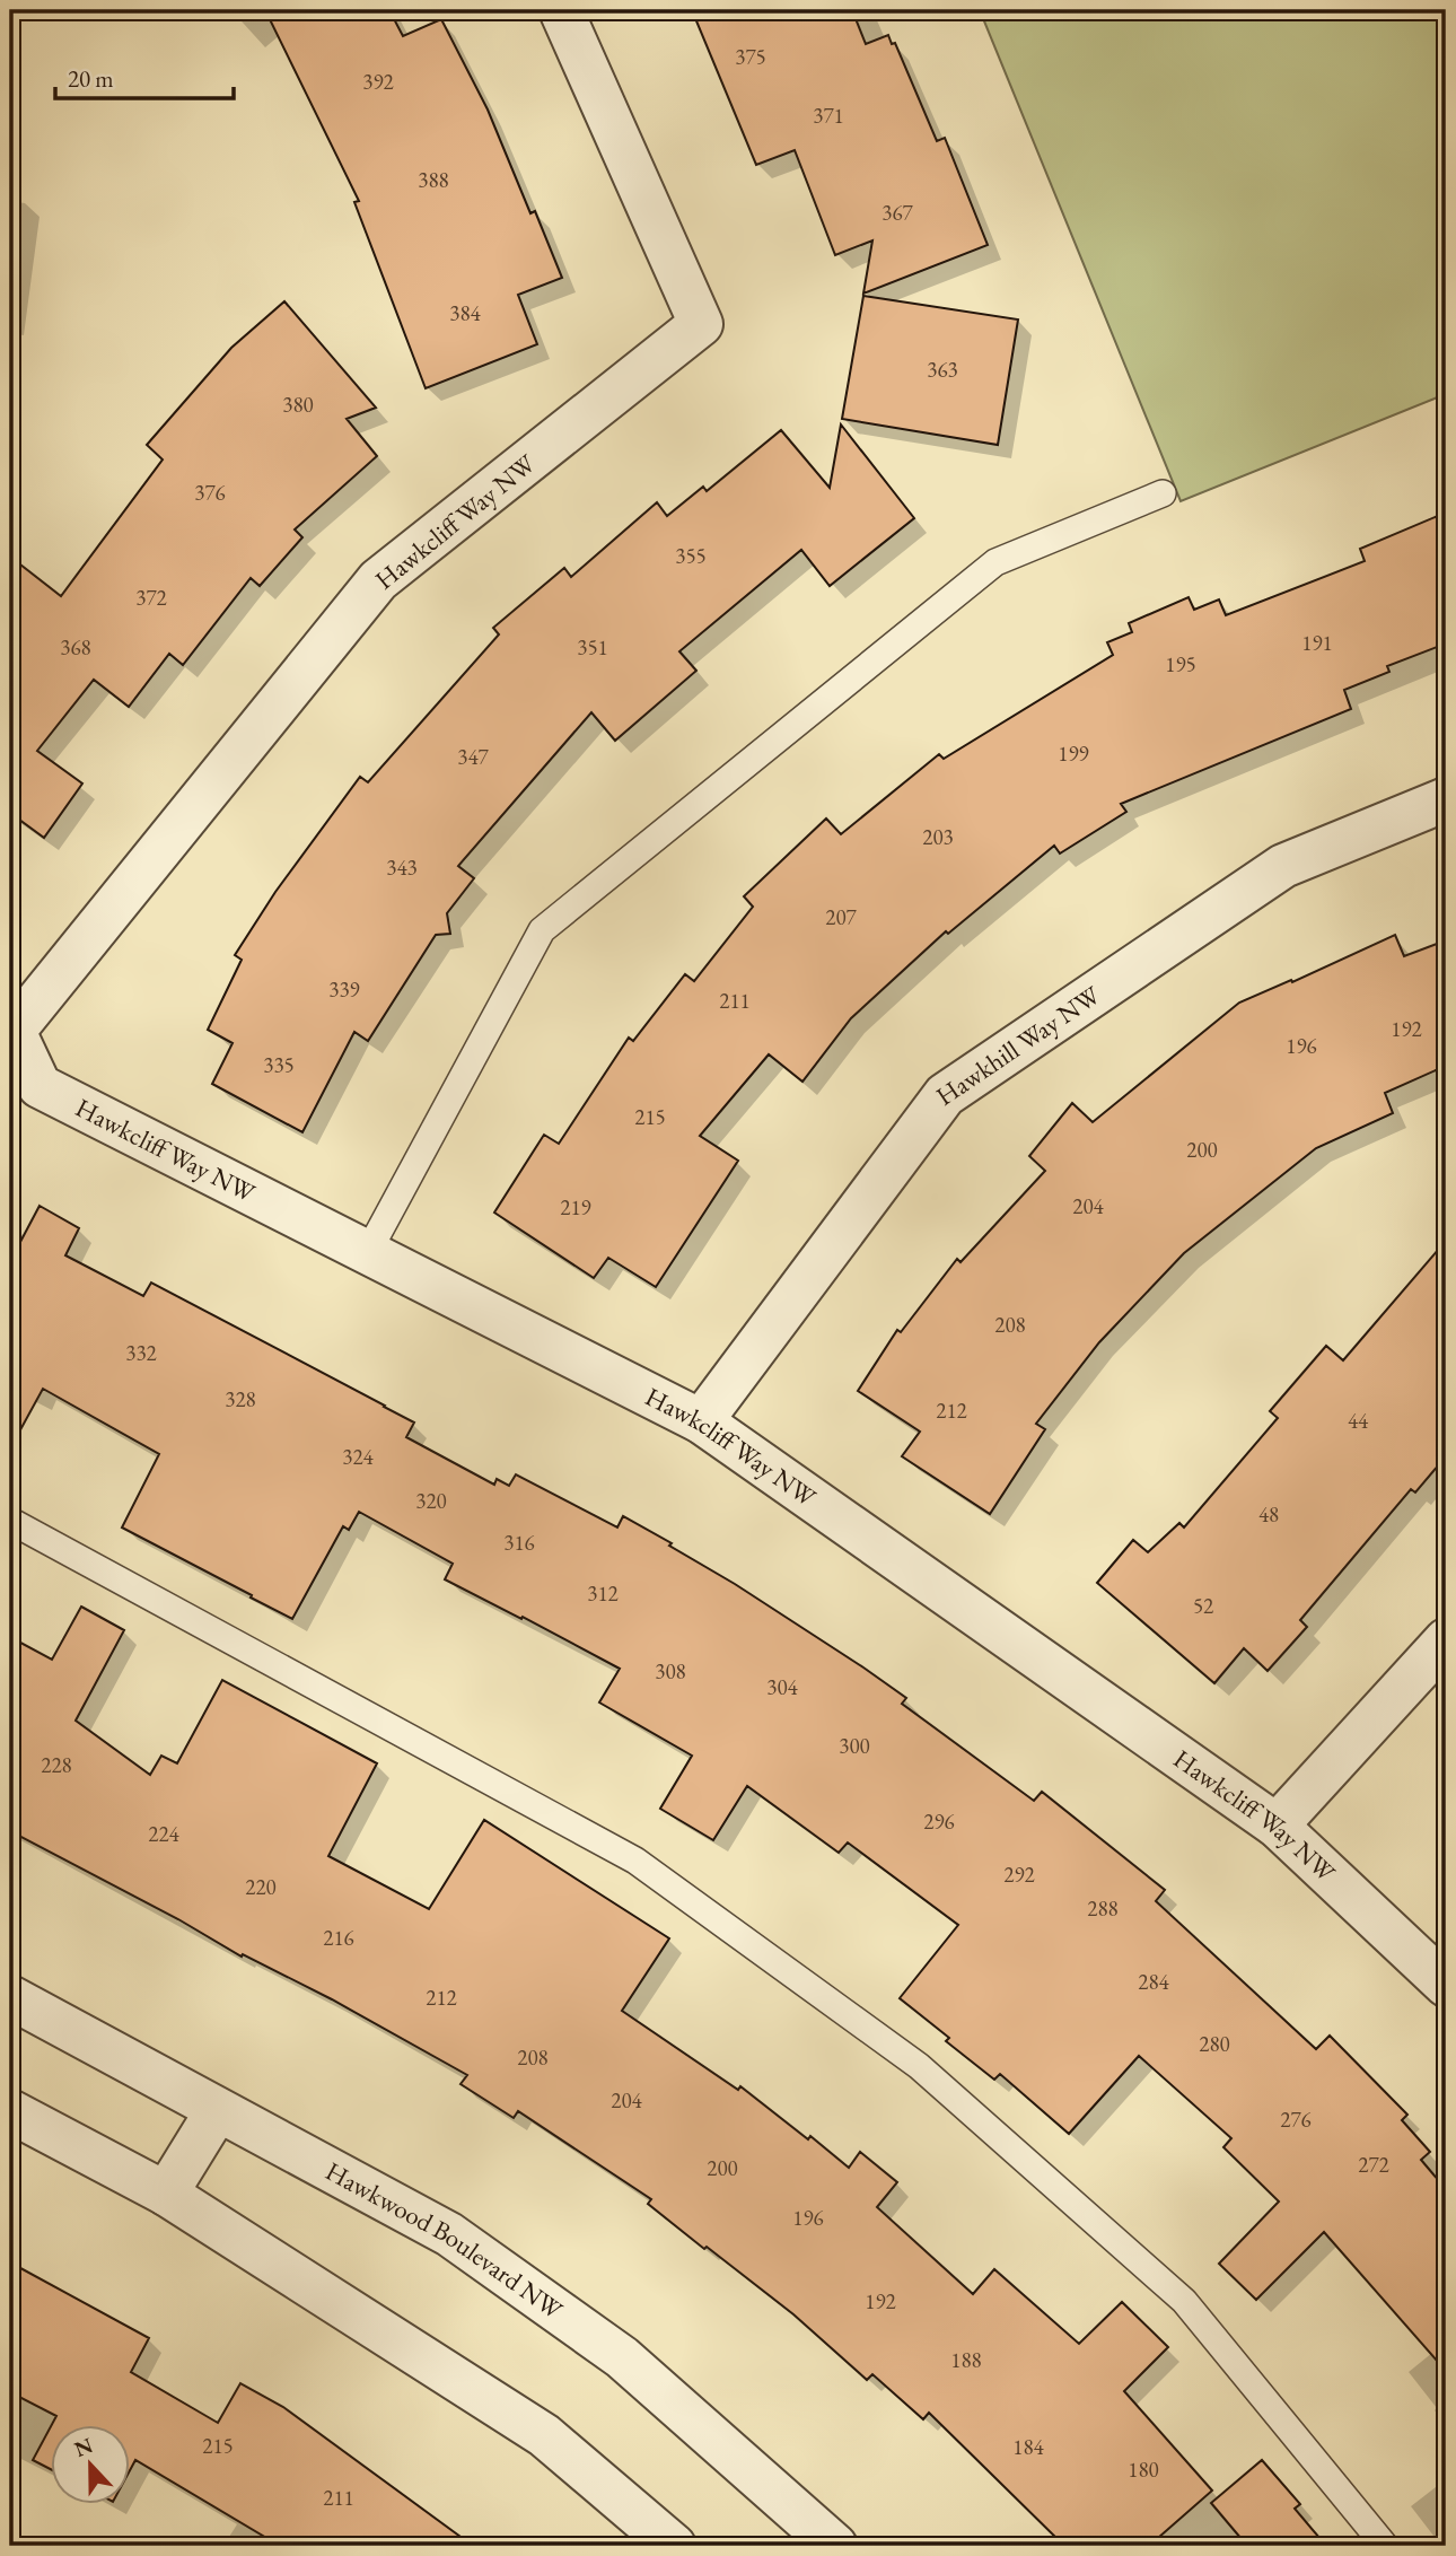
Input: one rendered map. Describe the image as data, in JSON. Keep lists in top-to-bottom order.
{
  "streets": {
    "street": ["Hawkcliff Way NW", "Hawkhill Way NW", "Hawkwood Boulevard NW"]
  },
  "crossings": [
    ["Hawkcliff Way NW", "Hawkhill Way NW"]
  ],
  "house_numbers": [
    "375",
    "392",
    "371",
    "388",
    "367",
    "384",
    "363",
    "380",
    "376",
    "355",
    "372",
    "191",
    "368",
    "351",
    "195",
    "199",
    "347",
    "203",
    "343",
    "207",
    "339",
    "211",
    "192",
    "196",
    "335",
    "215",
    "200",
    "204",
    "219",
    "208",
    "332",
    "328",
    "212",
    "44",
    "324",
    "320",
    "48",
    "316",
    "312",
    "52",
    "308",
    "304",
    "300",
    "228",
    "296",
    "224",
    "292",
    "220",
    "288",
    "216",
    "284",
    "212",
    "280",
    "208",
    "204",
    "276",
    "272",
    "200",
    "196",
    "192",
    "188",
    "215",
    "184",
    "180",
    "211"
  ],
  "scale_bar": "20 m",
  "north": "top"
}
